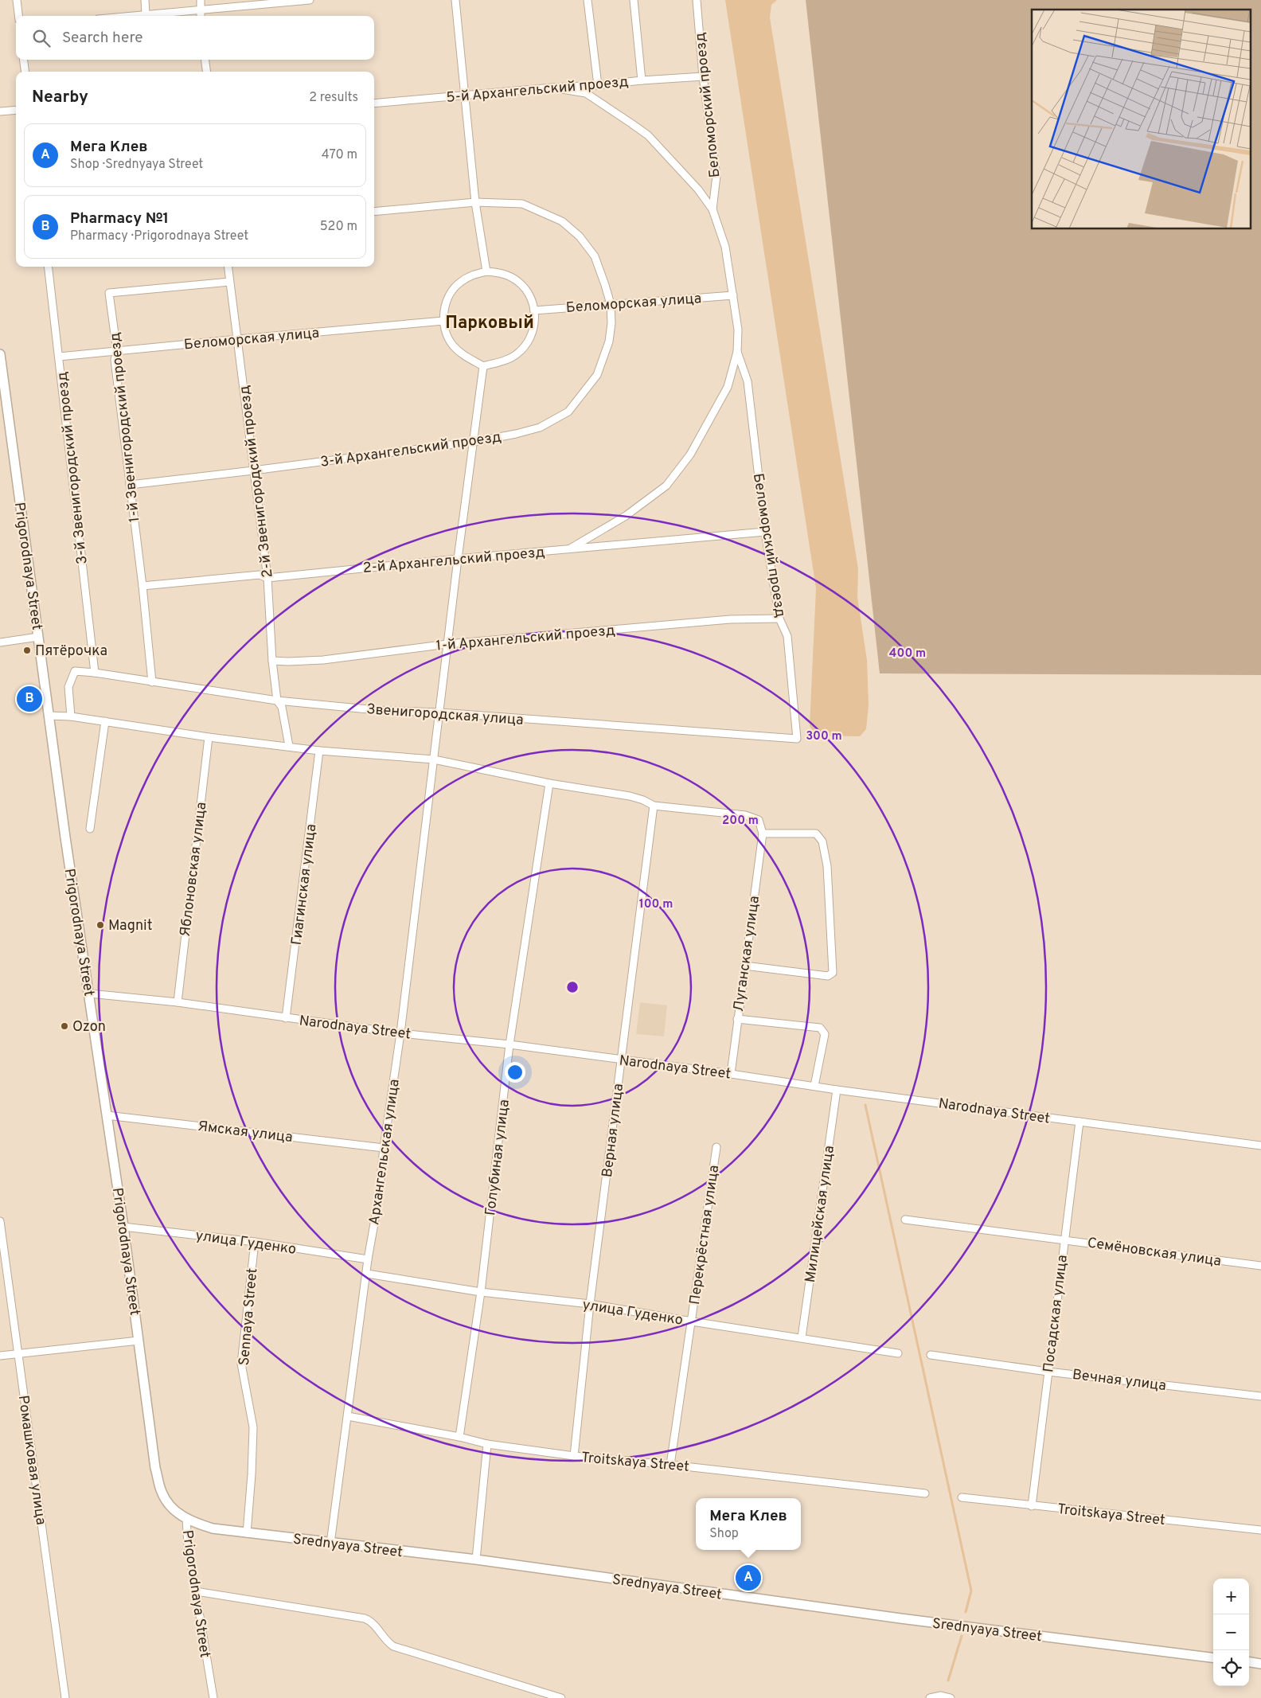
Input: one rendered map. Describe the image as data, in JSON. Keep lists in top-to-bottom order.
{
  "streets": {
    "street": [
      "5-й Архангельский проезд",
      "Беломорский проезд",
      "Беломорская улица",
      "1-й Звенигородский проезд",
      "3-й Архангельский проезд",
      "3-й Звенигородский проезд",
      "2-й Звенигородский проезд",
      "2-й Архангельский проезд",
      "Prigorodnaya Street",
      "1-й Архангельский проезд",
      "Звенигородская улица",
      "Яблоновская улица",
      "Гиагинская улица",
      "Луганская улица",
      "Narodnaya Street",
      "Верная улица",
      "Ямская улица",
      "Архангельская улица",
      "Голубиная улица",
      "Милицейская улица",
      "Перекрёстная улица",
      "улица Гуденко",
      "Семёновская улица",
      "Посадская улица",
      "Sennaya Street",
      "Вечная улица",
      "Ромашковая улица",
      "Troitskaya Street",
      "Srednyaya Street"
    ]
  },
  "crossings": [
    ["5-й Архангельский проезд", "Беломорский проезд"],
    ["Беломорский проезд", "Беломорская улица"],
    ["Беломорский проезд", "2-й Архангельский проезд"],
    ["Беломорский проезд", "1-й Архангельский проезд"],
    ["Беломорский проезд", "Звенигородская улица"],
    ["Беломорская улица", "1-й Звенигородский проезд"],
    ["Беломорская улица", "3-й Архангельский проезд"],
    ["Беломорская улица", "3-й Звенигородский проезд"],
    ["Беломорская улица", "2-й Звенигородский проезд"],
    ["1-й Звенигородский проезд", "3-й Архангельский проезд"],
    ["1-й Звенигородский проезд", "2-й Звенигородский проезд"],
    ["1-й Звенигородский проезд", "2-й Архангельский проезд"],
    ["1-й Звенигородский проезд", "Звенигородская улица"],
    ["3-й Архангельский проезд", "2-й Звенигородский проезд"],
    ["3-й Звенигородский проезд", "Звенигородская улица"],
    ["2-й Звенигородский проезд", "2-й Архангельский проезд"],
    ["2-й Звенигородский проезд", "1-й Архангельский проезд"],
    ["2-й Звенигородский проезд", "Звенигородская улица"],
    ["Prigorodnaya Street", "Narodnaya Street"],
    ["Prigorodnaya Street", "Ямская улица"],
    ["Prigorodnaya Street", "улица Гуденко"],
    ["Prigorodnaya Street", "Srednyaya Street"],
    ["Звенигородская улица", "Архангельская улица"],
    ["Яблоновская улица", "Narodnaya Street"],
    ["Гиагинская улица", "Narodnaya Street"],
    ["Луганская улица", "Narodnaya Street"],
    ["Narodnaya Street", "Верная улица"],
    ["Narodnaya Street", "Архангельская улица"],
    ["Narodnaya Street", "Голубиная улица"],
    ["Narodnaya Street", "Милицейская улица"],
    ["Narodnaya Street", "Посадская улица"],
    ["Верная улица", "улица Гуденко"],
    ["Верная улица", "Troitskaya Street"],
    ["Ямская улица", "Архангельская улица"],
    ["Архангельская улица", "улица Гуденко"],
    ["Архангельская улица", "Troitskaya Street"],
    ["Архангельская улица", "Srednyaya Street"],
    ["Голубиная улица", "улица Гуденко"],
    ["Голубиная улица", "Troitskaya Street"],
    ["Милицейская улица", "улица Гуденко"],
    ["Перекрёстная улица", "улица Гуденко"],
    ["Перекрёстная улица", "Troitskaya Street"],
    ["улица Гуденко", "Sennaya Street"],
    ["Семёновская улица", "Посадская улица"],
    ["Посадская улица", "Вечная улица"],
    ["Посадская улица", "Troitskaya Street"],
    ["Sennaya Street", "Srednyaya Street"]
  ],
  "districts": ["Парковый"],
  "places": ["Пятёрочка", "Magnit", "Ozon"],
  "page": {
    "search": "Search here",
    "heading": ["Nearby", "2 results"],
    "list": [
      {
        "mark": "A",
        "name": "Мега Клев",
        "note": "Shop · Srednyaya Street",
        "value": "470 m"
      },
      {
        "mark": "B",
        "name": "Pharmacy №1",
        "note": "Pharmacy · Prigorodnaya Street",
        "value": "520 m"
      }
    ],
    "pins": ["B", "A"],
    "popup": ["Мега Клев", "Shop"],
    "map_buttons": ["+", "−"]
  },
  "rings": [
    "400 m",
    "300 m",
    "200 m",
    "100 m"
  ]
}
